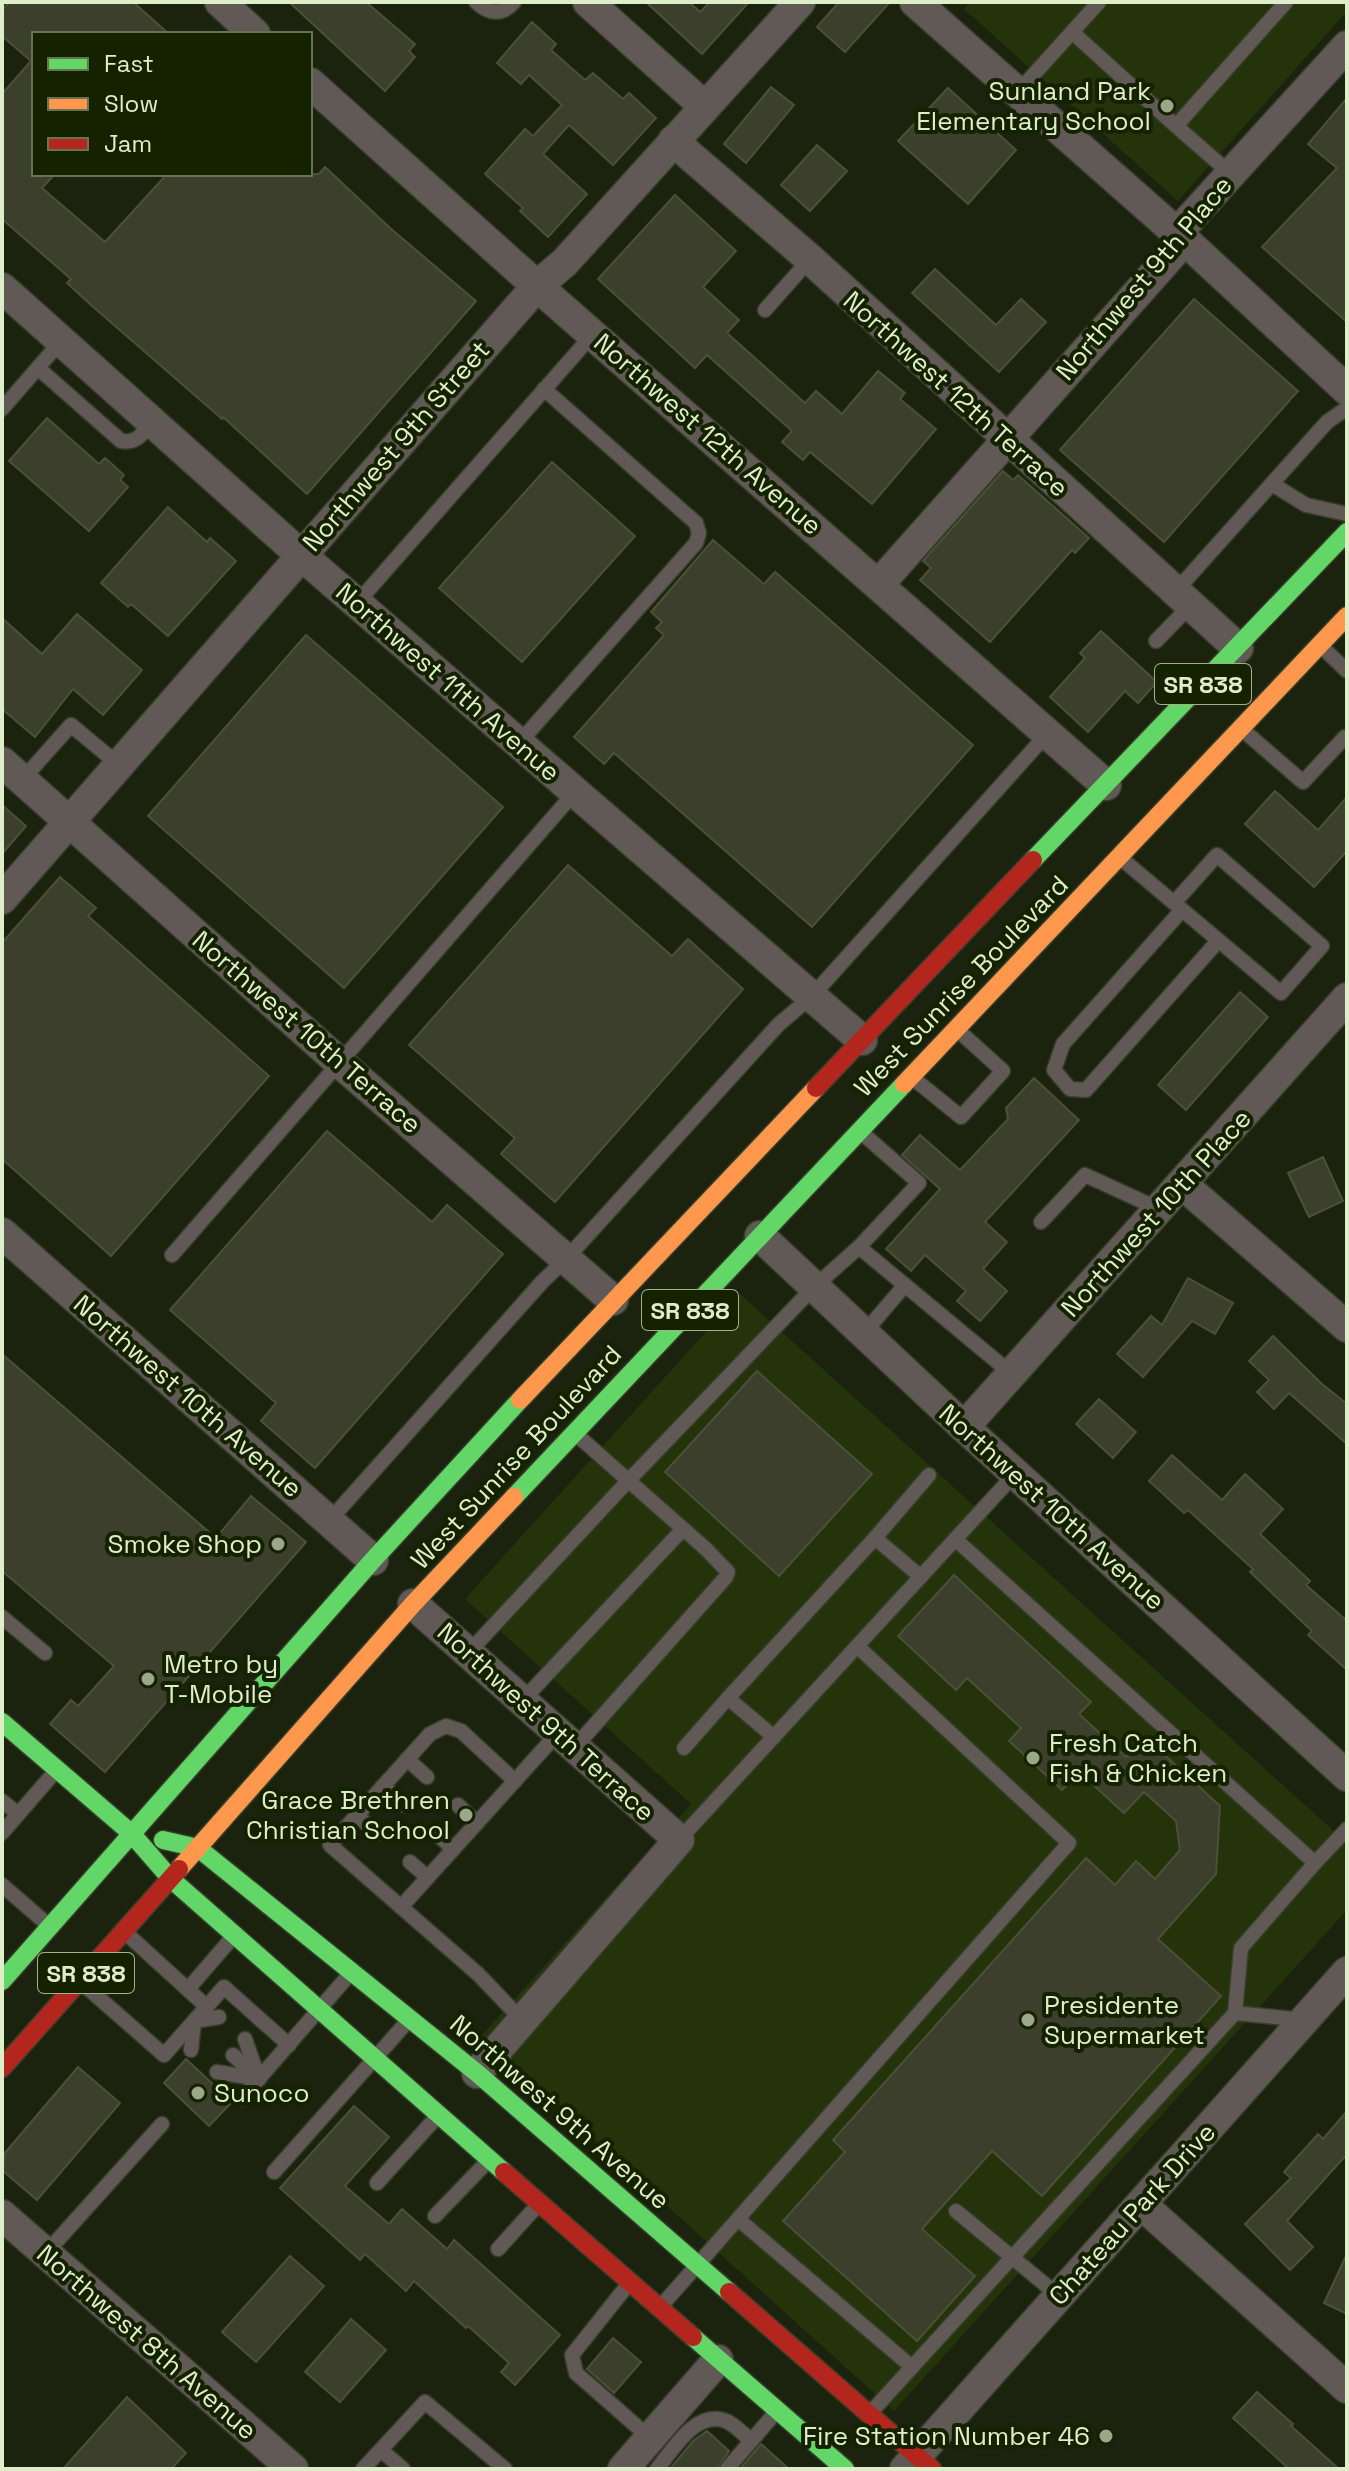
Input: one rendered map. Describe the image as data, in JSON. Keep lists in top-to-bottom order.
{
  "streets": {
    "main road": ["SR 838", "West Sunrise Boulevard", "Northwest 9th Avenue"],
    "street": [
      "Northwest 9th Place",
      "Northwest 12th Terrace",
      "Northwest 12th Avenue",
      "Northwest 9th Street",
      "Northwest 11th Avenue",
      "Northwest 10th Terrace",
      "Northwest 10th Place",
      "Northwest 10th Avenue",
      "Northwest 9th Terrace",
      "Chateau Park Drive",
      "Northwest 8th Avenue"
    ]
  },
  "crossings": [
    ["Northwest 9th Place", "Northwest 12th Terrace"],
    ["Northwest 9th Place", "Northwest 12th Avenue"],
    ["Northwest 12th Terrace", "Northwest 9th Street"],
    ["Northwest 12th Terrace", "West Sunrise Boulevard"],
    ["Northwest 12th Avenue", "Northwest 9th Street"],
    ["Northwest 12th Avenue", "West Sunrise Boulevard"],
    ["Northwest 9th Street", "Northwest 11th Avenue"],
    ["Northwest 9th Street", "Northwest 10th Terrace"],
    ["Northwest 11th Avenue", "West Sunrise Boulevard"],
    ["West Sunrise Boulevard", "Northwest 10th Terrace"],
    ["West Sunrise Boulevard", "Northwest 10th Avenue"],
    ["West Sunrise Boulevard", "Northwest 9th Terrace"],
    ["West Sunrise Boulevard", "Northwest 9th Avenue"],
    ["Northwest 10th Place", "Northwest 10th Avenue"],
    ["Northwest 9th Avenue", "Chateau Park Drive"]
  ],
  "places": [
    "Sunland Park Elementary School",
    "Smoke Shop",
    "Metro by T-Mobile",
    "Fresh Catch Fish & Chicken",
    "Grace Brethren Christian School",
    "Presidente Supermarket",
    "Sunoco",
    "Fire Station Number 46"
  ],
  "legend": ["Fast", "Slow", "Jam"]
}
